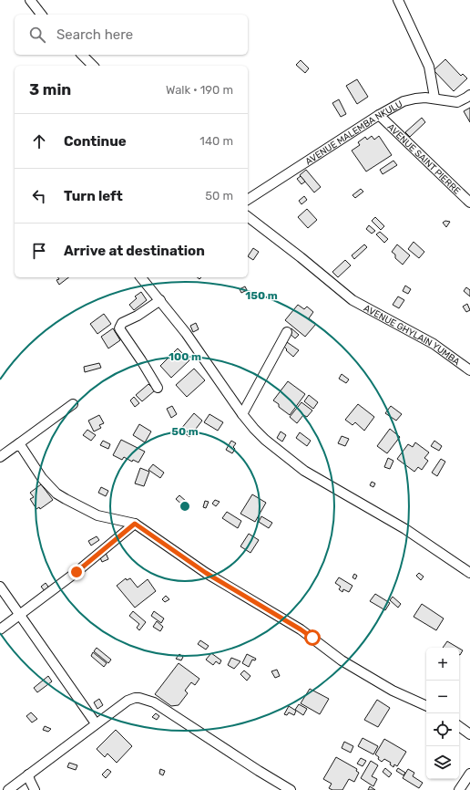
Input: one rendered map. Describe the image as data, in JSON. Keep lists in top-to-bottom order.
{
  "streets": {
    "street": ["AVENUE MALEMBA NKULU", "AVENUE SAINT PIERRE", "AVENUE GHYLAIN YUMBA"]
  },
  "crossings": [
    ["AVENUE MALEMBA NKULU", "AVENUE SAINT PIERRE"]
  ],
  "page": {
    "search": "Search here",
    "heading": ["3 min", "Walk · 190 m"],
    "list": [
      ["Continue", "140 m"],
      ["Turn left", "50 m"],
      "Arrive at destination"
    ],
    "map_buttons": ["+", "−"]
  },
  "rings": ["150 m", "100 m", "50 m"]
}
